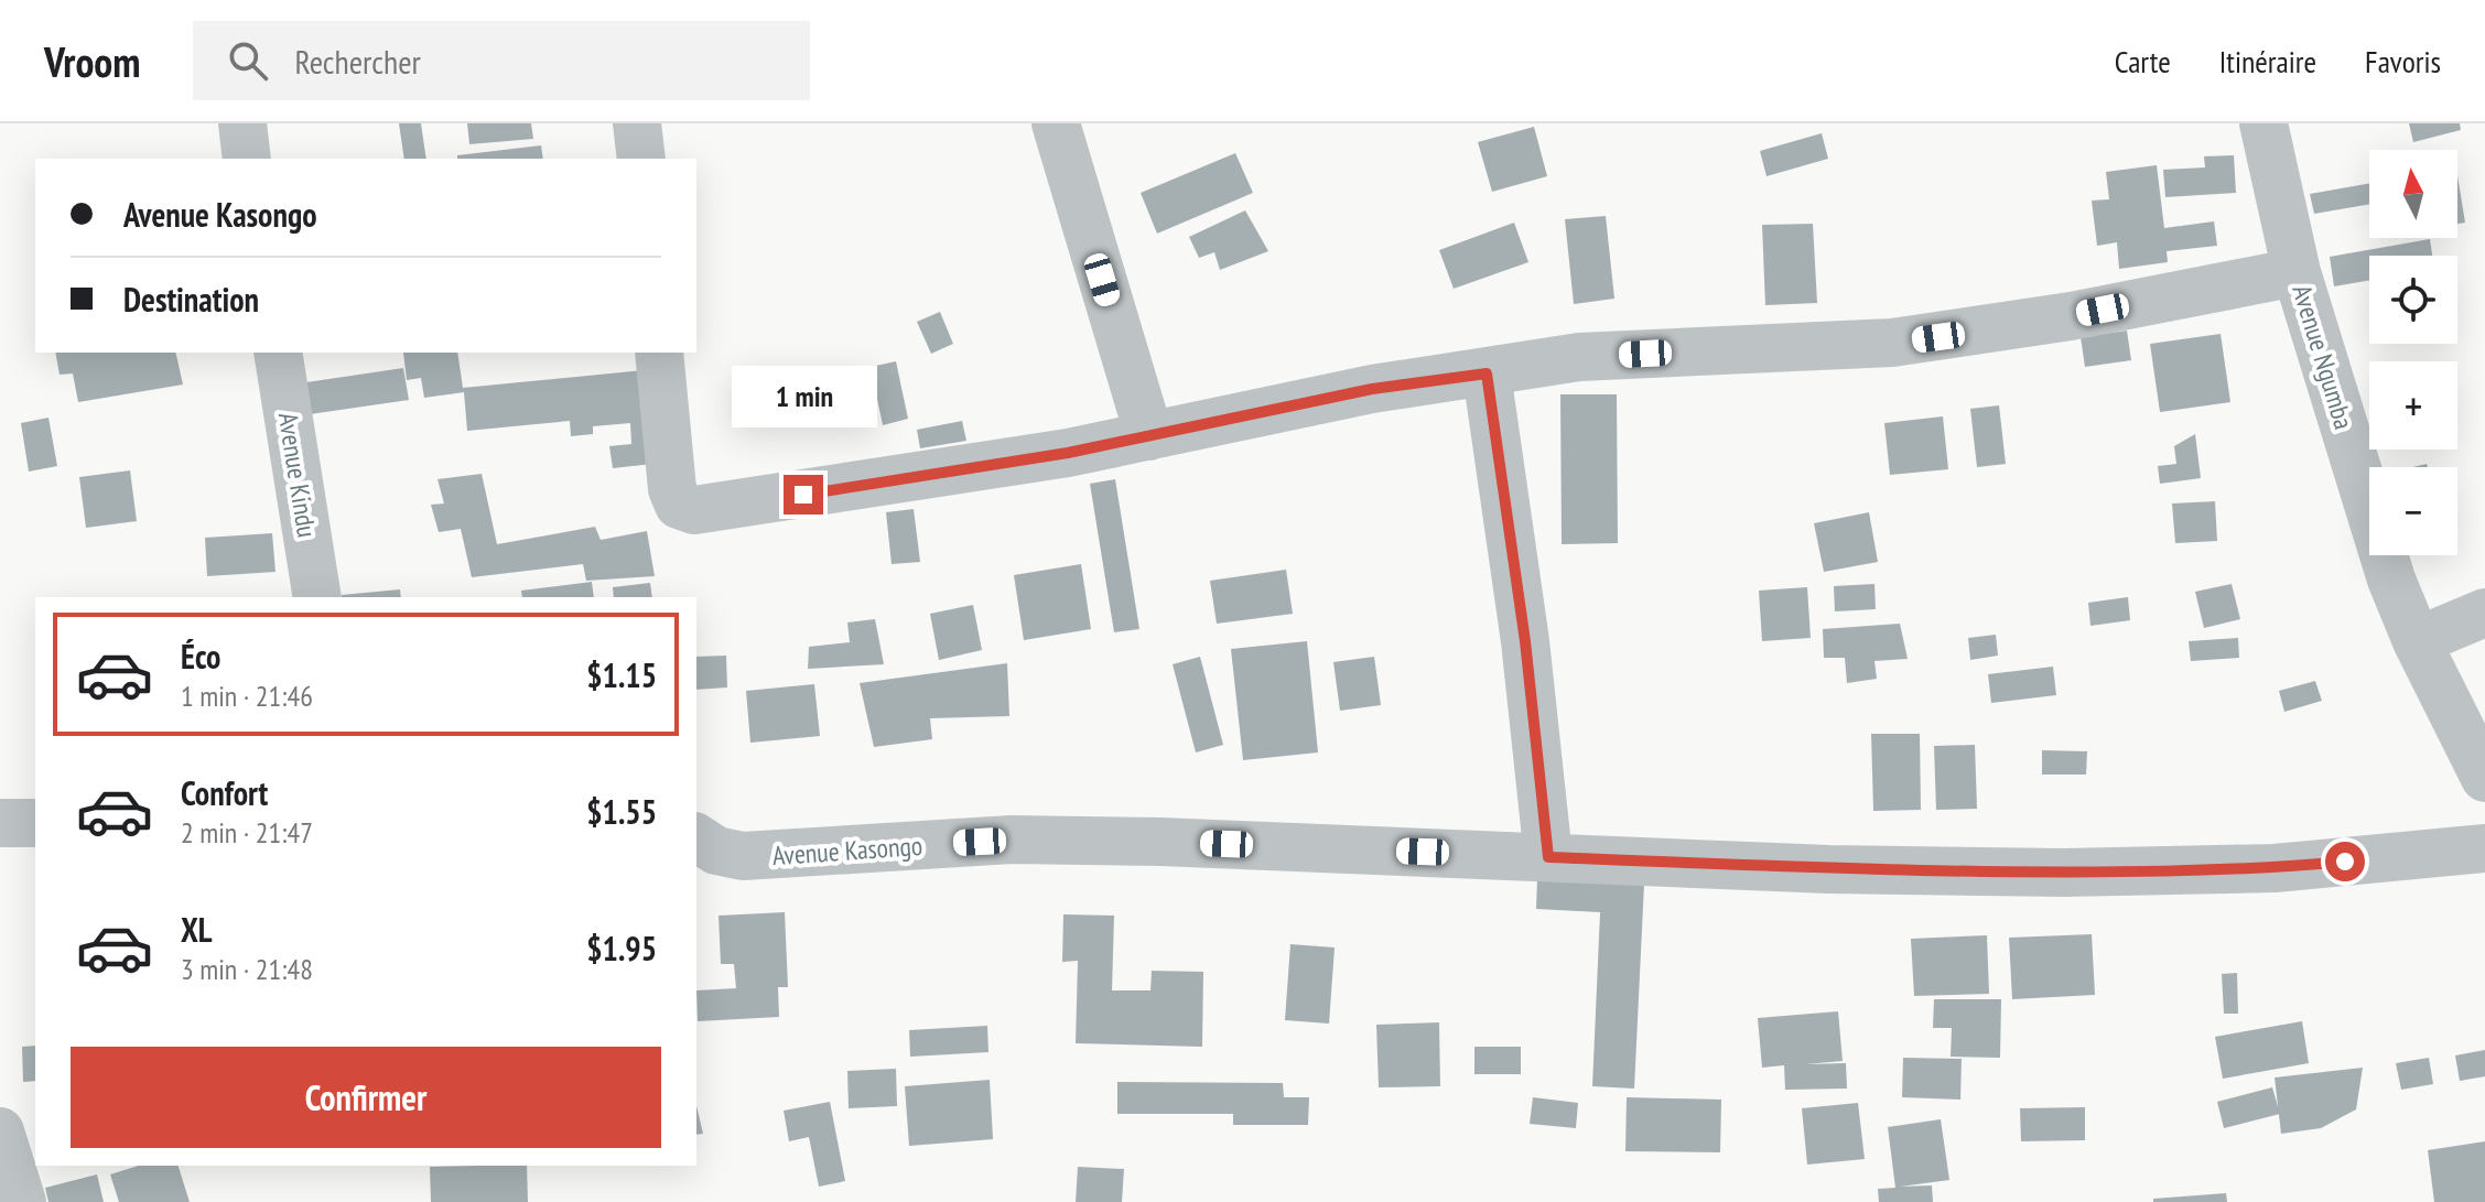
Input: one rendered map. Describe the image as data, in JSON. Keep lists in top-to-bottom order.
{
  "streets": {
    "street": ["Avenue Ngumba", "Avenue Kindu", "Avenue Kasongo"]
  },
  "north": "top",
  "page": {
    "header": "Vroom",
    "search": "Rechercher",
    "nav": ["Carte", "Itinéraire", "Favoris"],
    "map_buttons": ["+", "−"],
    "banner": ["Avenue Kasongo", "Destination"],
    "bubble": "1 min",
    "list": [
      {
        "name": "Éco",
        "note": "1 min · 21:46",
        "value": "$1.15"
      },
      {
        "name": "Confort",
        "note": "2 min · 21:47",
        "value": "$1.55"
      },
      {
        "name": "XL",
        "note": "3 min · 21:48",
        "value": "$1.95"
      }
    ],
    "buttons": "Confirmer"
  }
}
